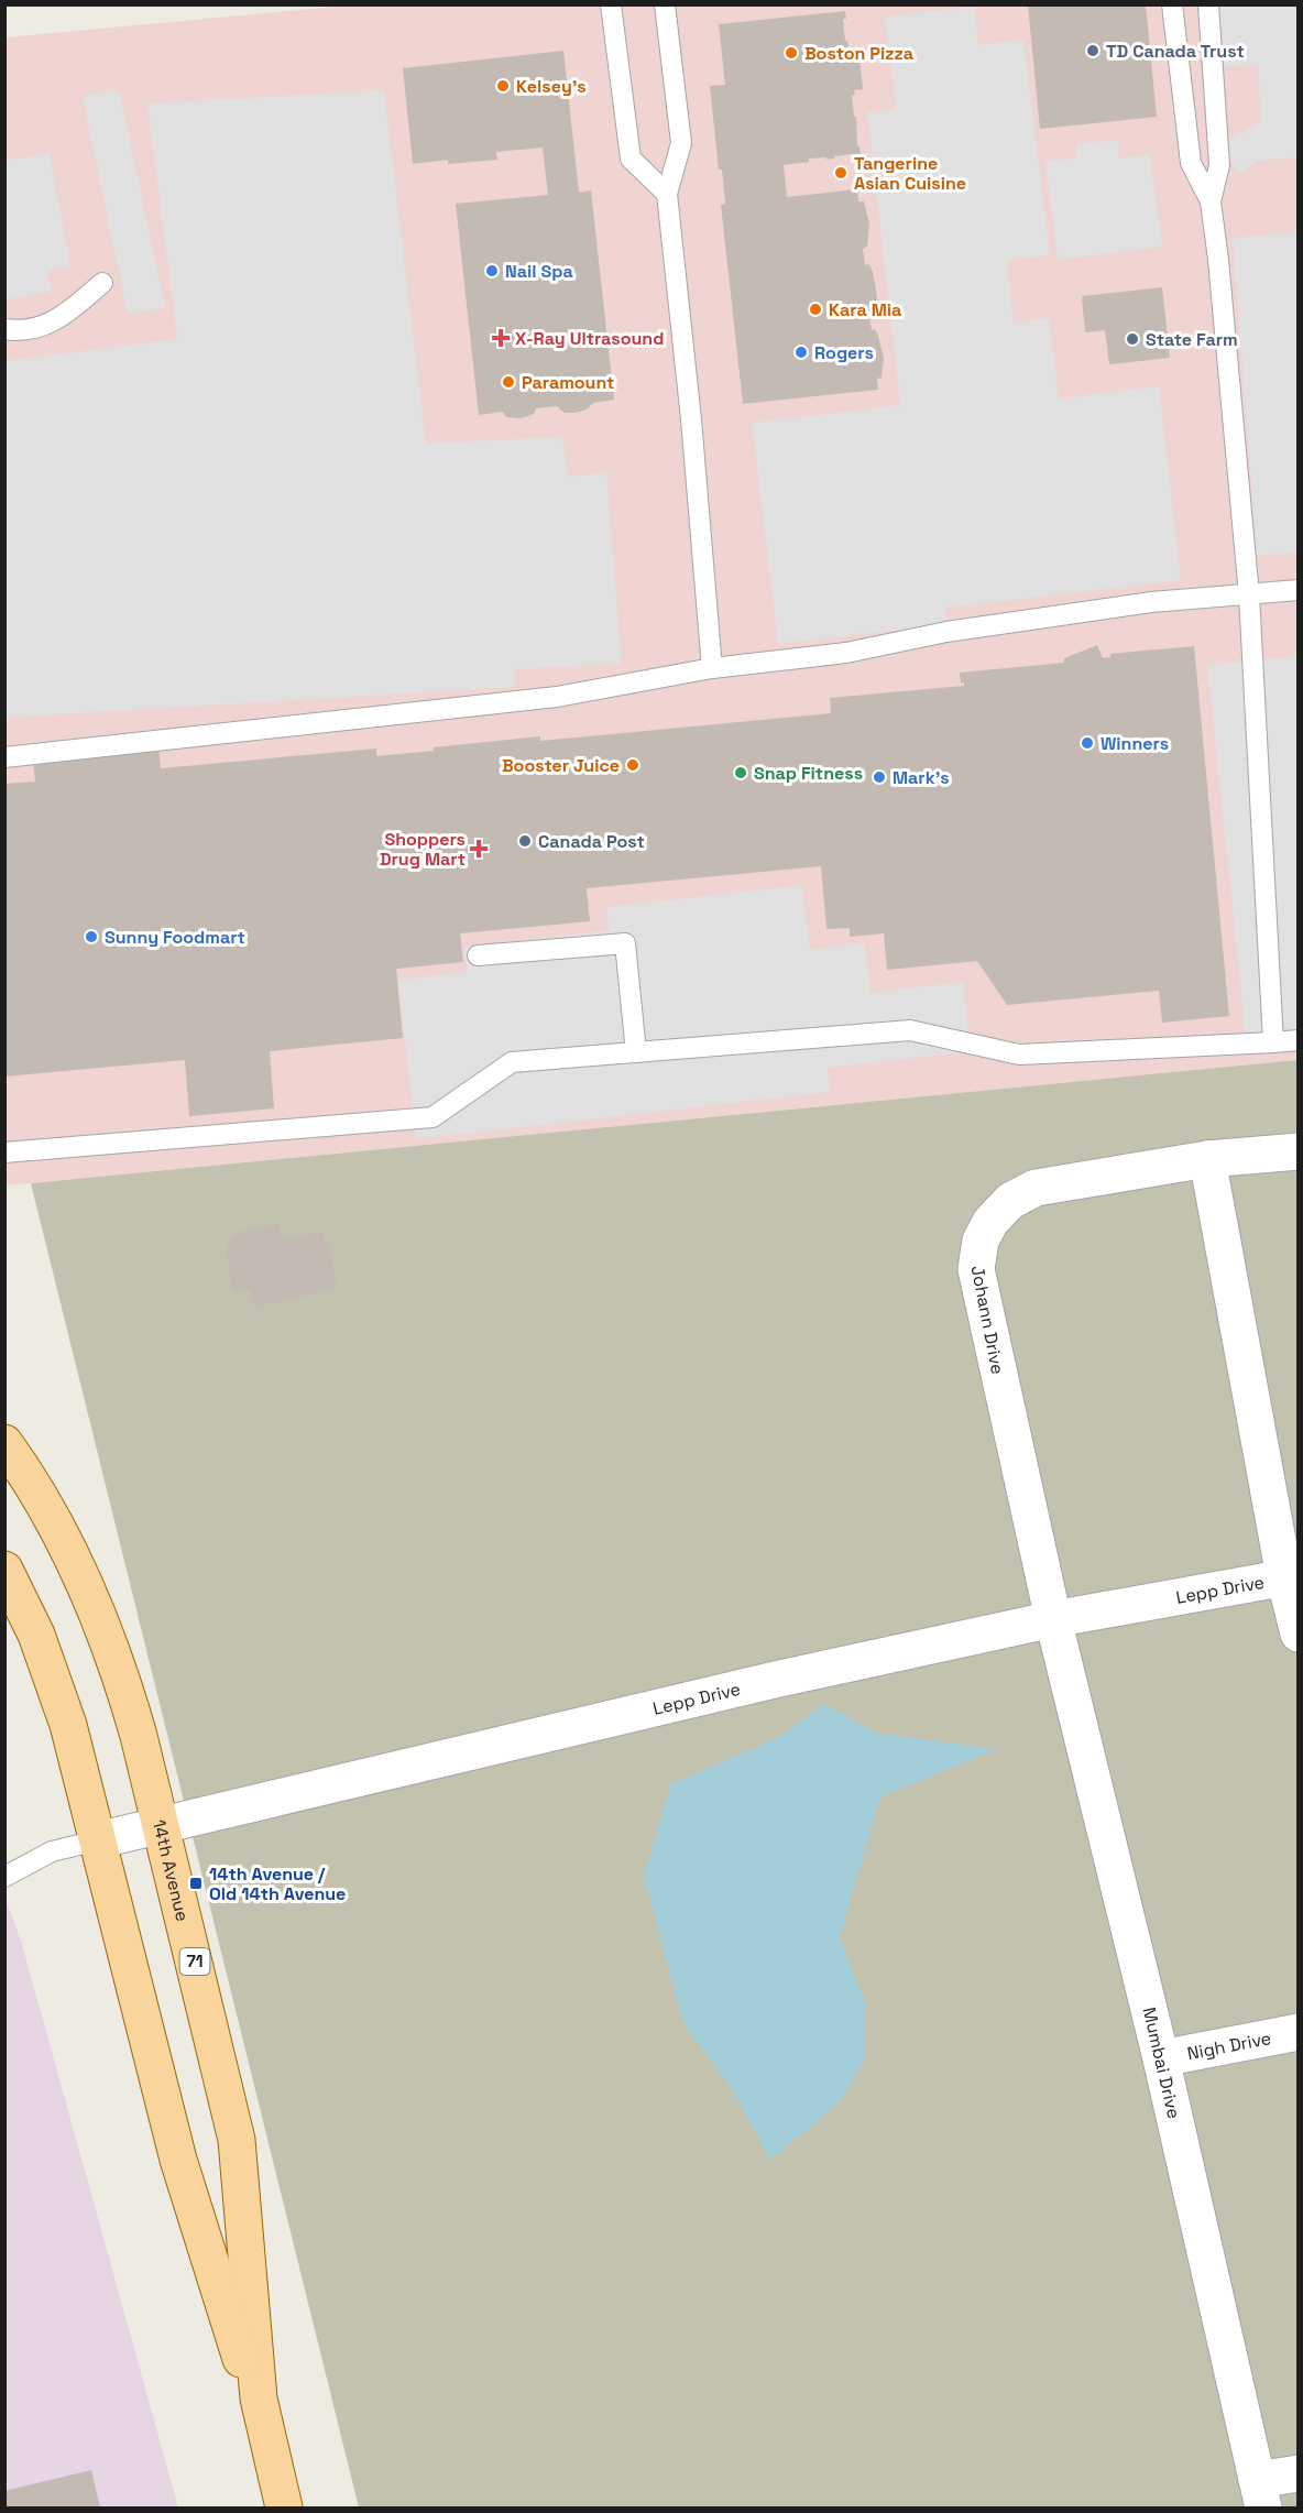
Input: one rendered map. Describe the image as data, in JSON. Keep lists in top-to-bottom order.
{
  "streets": {
    "main road": ["14th Avenue", "71"],
    "street": [
      "Johann Drive",
      "Lepp Drive",
      "Nigh Drive",
      "Mumbai Drive"
    ]
  },
  "crossings": [
    ["Johann Drive", "Lepp Drive"],
    ["Johann Drive", "Mumbai Drive"],
    ["Lepp Drive", "14th Avenue"],
    ["Lepp Drive", "Mumbai Drive"],
    ["Nigh Drive", "Mumbai Drive"]
  ],
  "places": {
    "other": [
      "TD Canada Trust",
      "Boston Pizza",
      "Kelsey's",
      "Tangerine Asian Cuisine",
      "Nail Spa",
      "Kara Mia",
      "State Farm",
      "Rogers",
      "Paramount",
      "Winners",
      "Booster Juice",
      "Snap Fitness",
      "Mark's",
      "Canada Post",
      "Sunny Foodmart"
    ],
    "health": ["X-Ray Ultrasound", "Shoppers Drug Mart"],
    "transit": ["14th Avenue / Old 14th Avenue"]
  }
}
